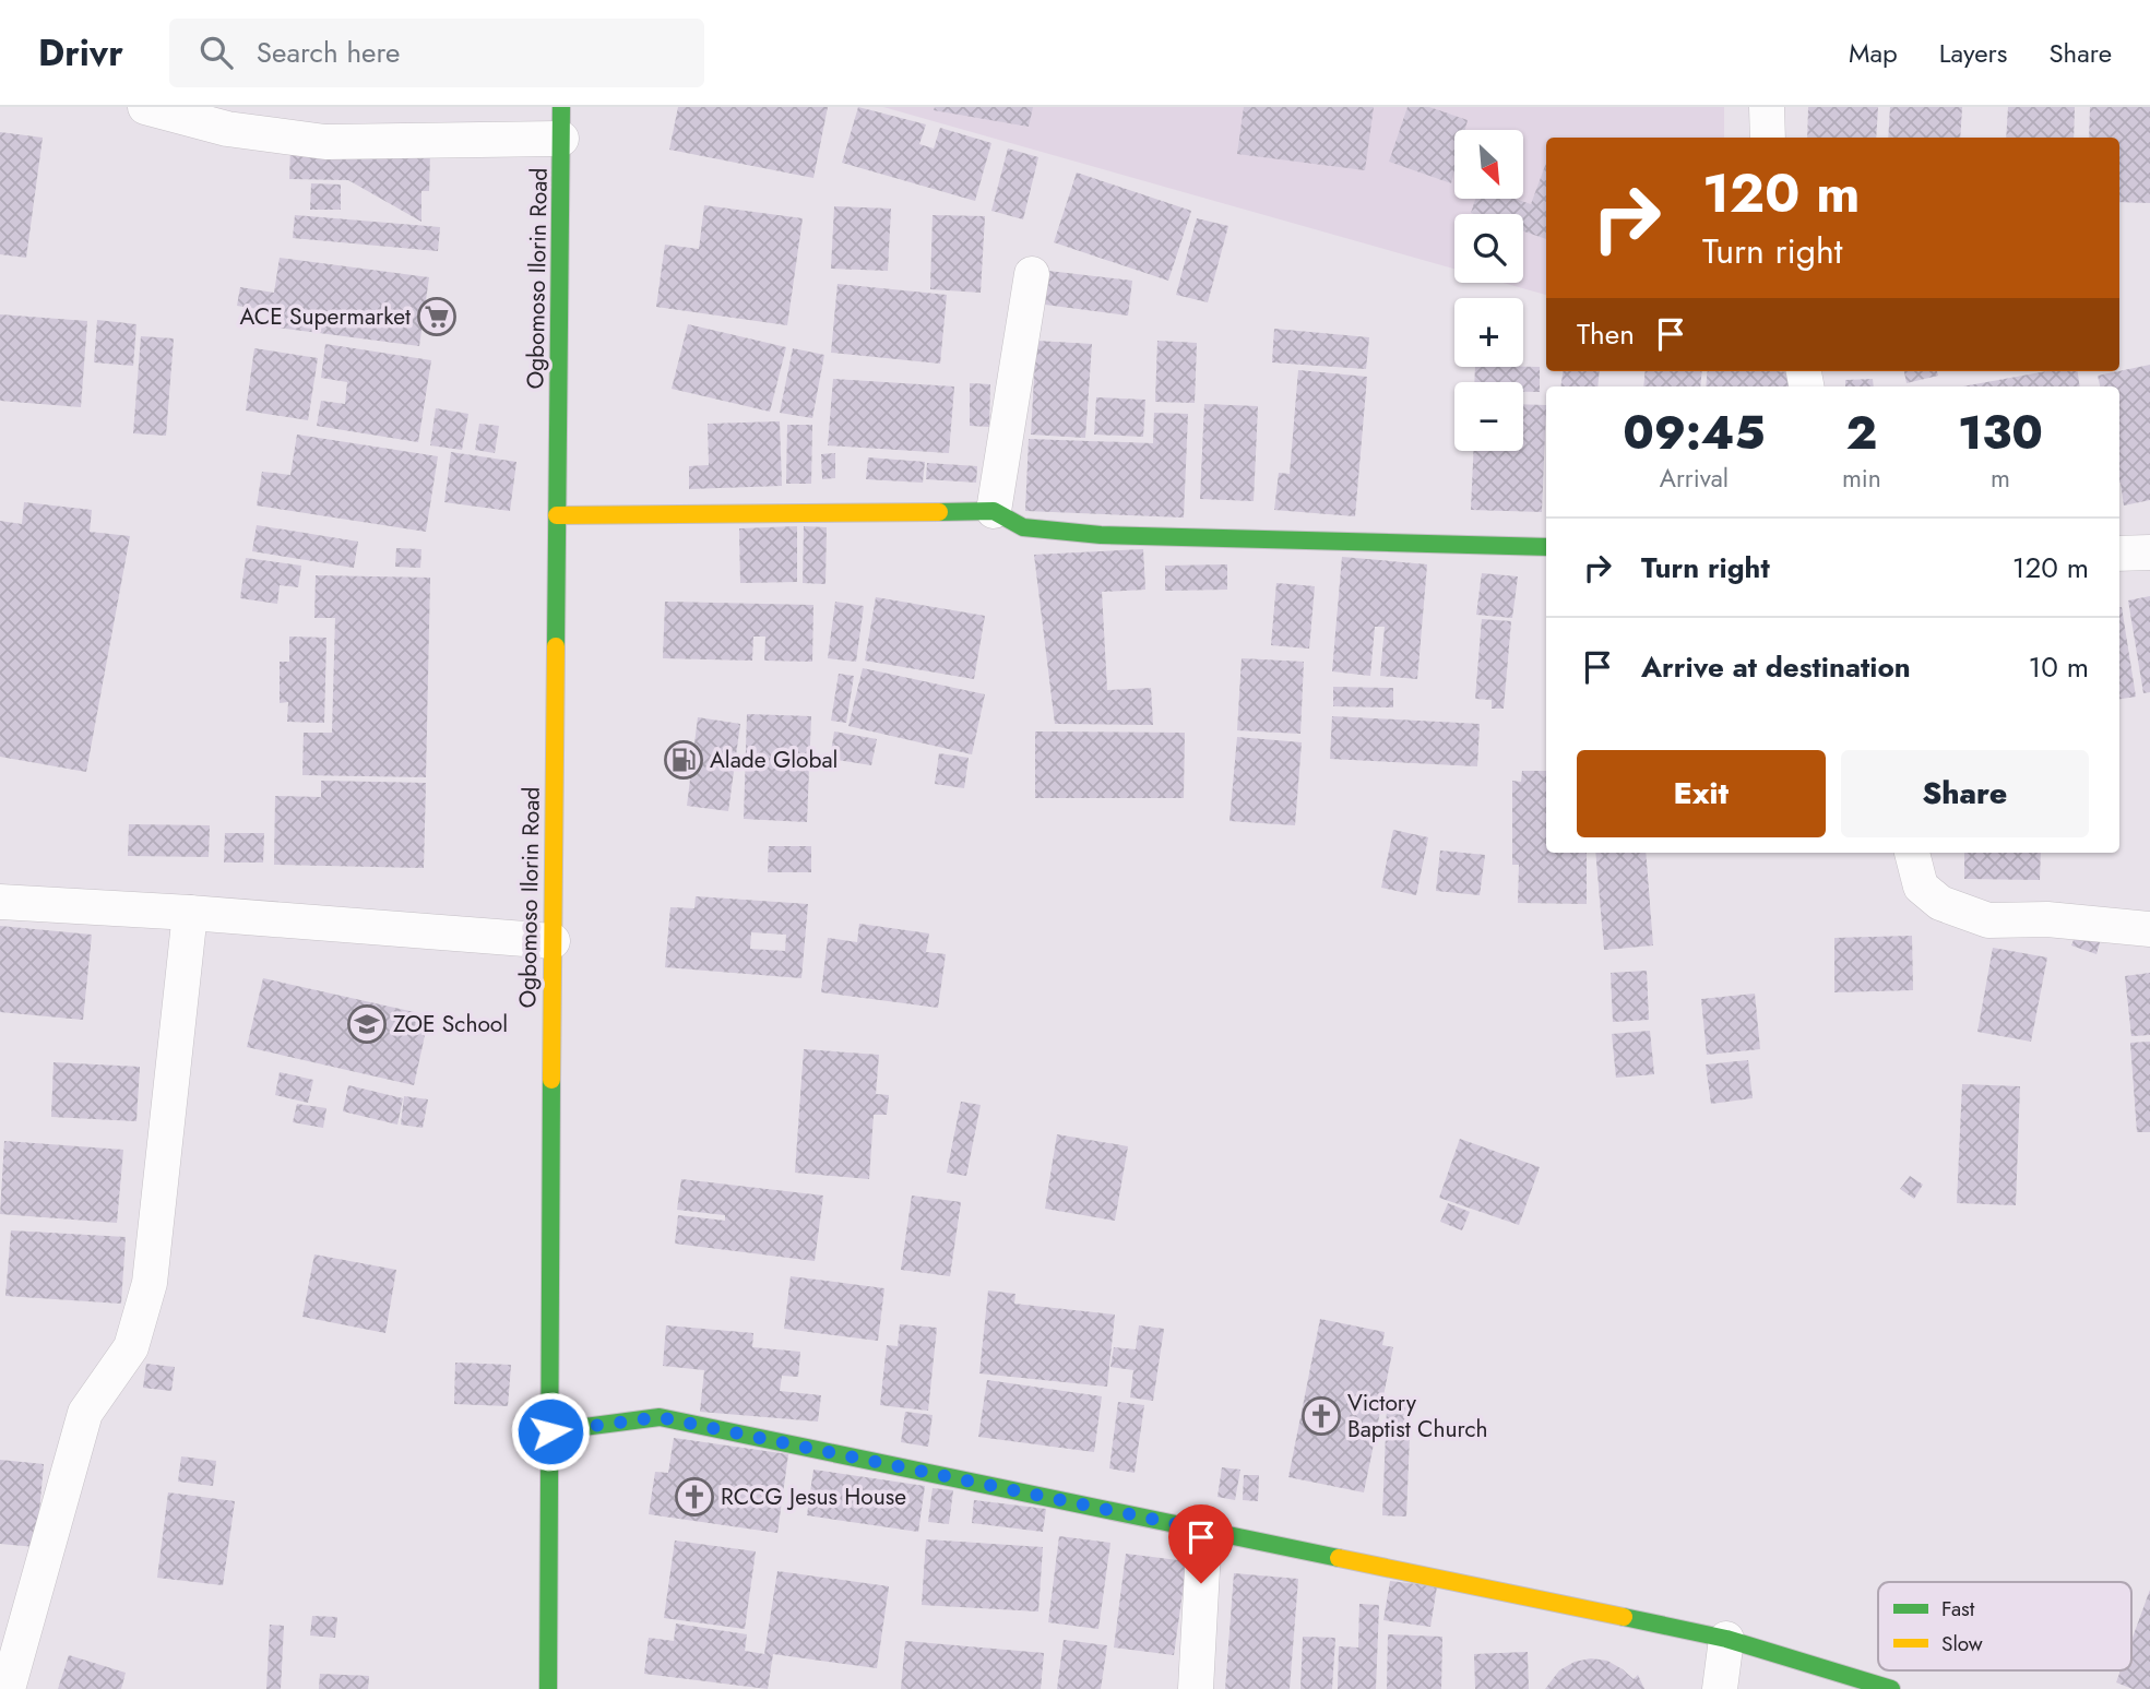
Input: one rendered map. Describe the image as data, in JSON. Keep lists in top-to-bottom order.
{
  "streets": {
    "main road": ["Ogbomoso Ilorin Road"]
  },
  "places": {
    "supermarket": ["ACE Supermarket"],
    "fuel station": ["Alade Global"],
    "school or university": ["ZOE School"],
    "church": ["Victory Baptist Church", "RCCG Jesus House"]
  },
  "legend": ["Fast", "Slow"],
  "north": "bottom right",
  "page": {
    "header": "Drivr",
    "search": "Search here",
    "nav": ["Map", "Layers", "Share"],
    "map_buttons": ["+", "−"],
    "turn": ["120 m", "Turn right"],
    "then": "Then",
    "eta": [
      "09:45",
      "Arrival",
      "2",
      "min",
      "130",
      "m"
    ],
    "list": [
      {
        "name": "Turn right",
        "value": "120 m"
      },
      {
        "name": "Arrive at destination",
        "value": "10 m"
      }
    ],
    "buttons": ["Exit", "Share"]
  }
}
